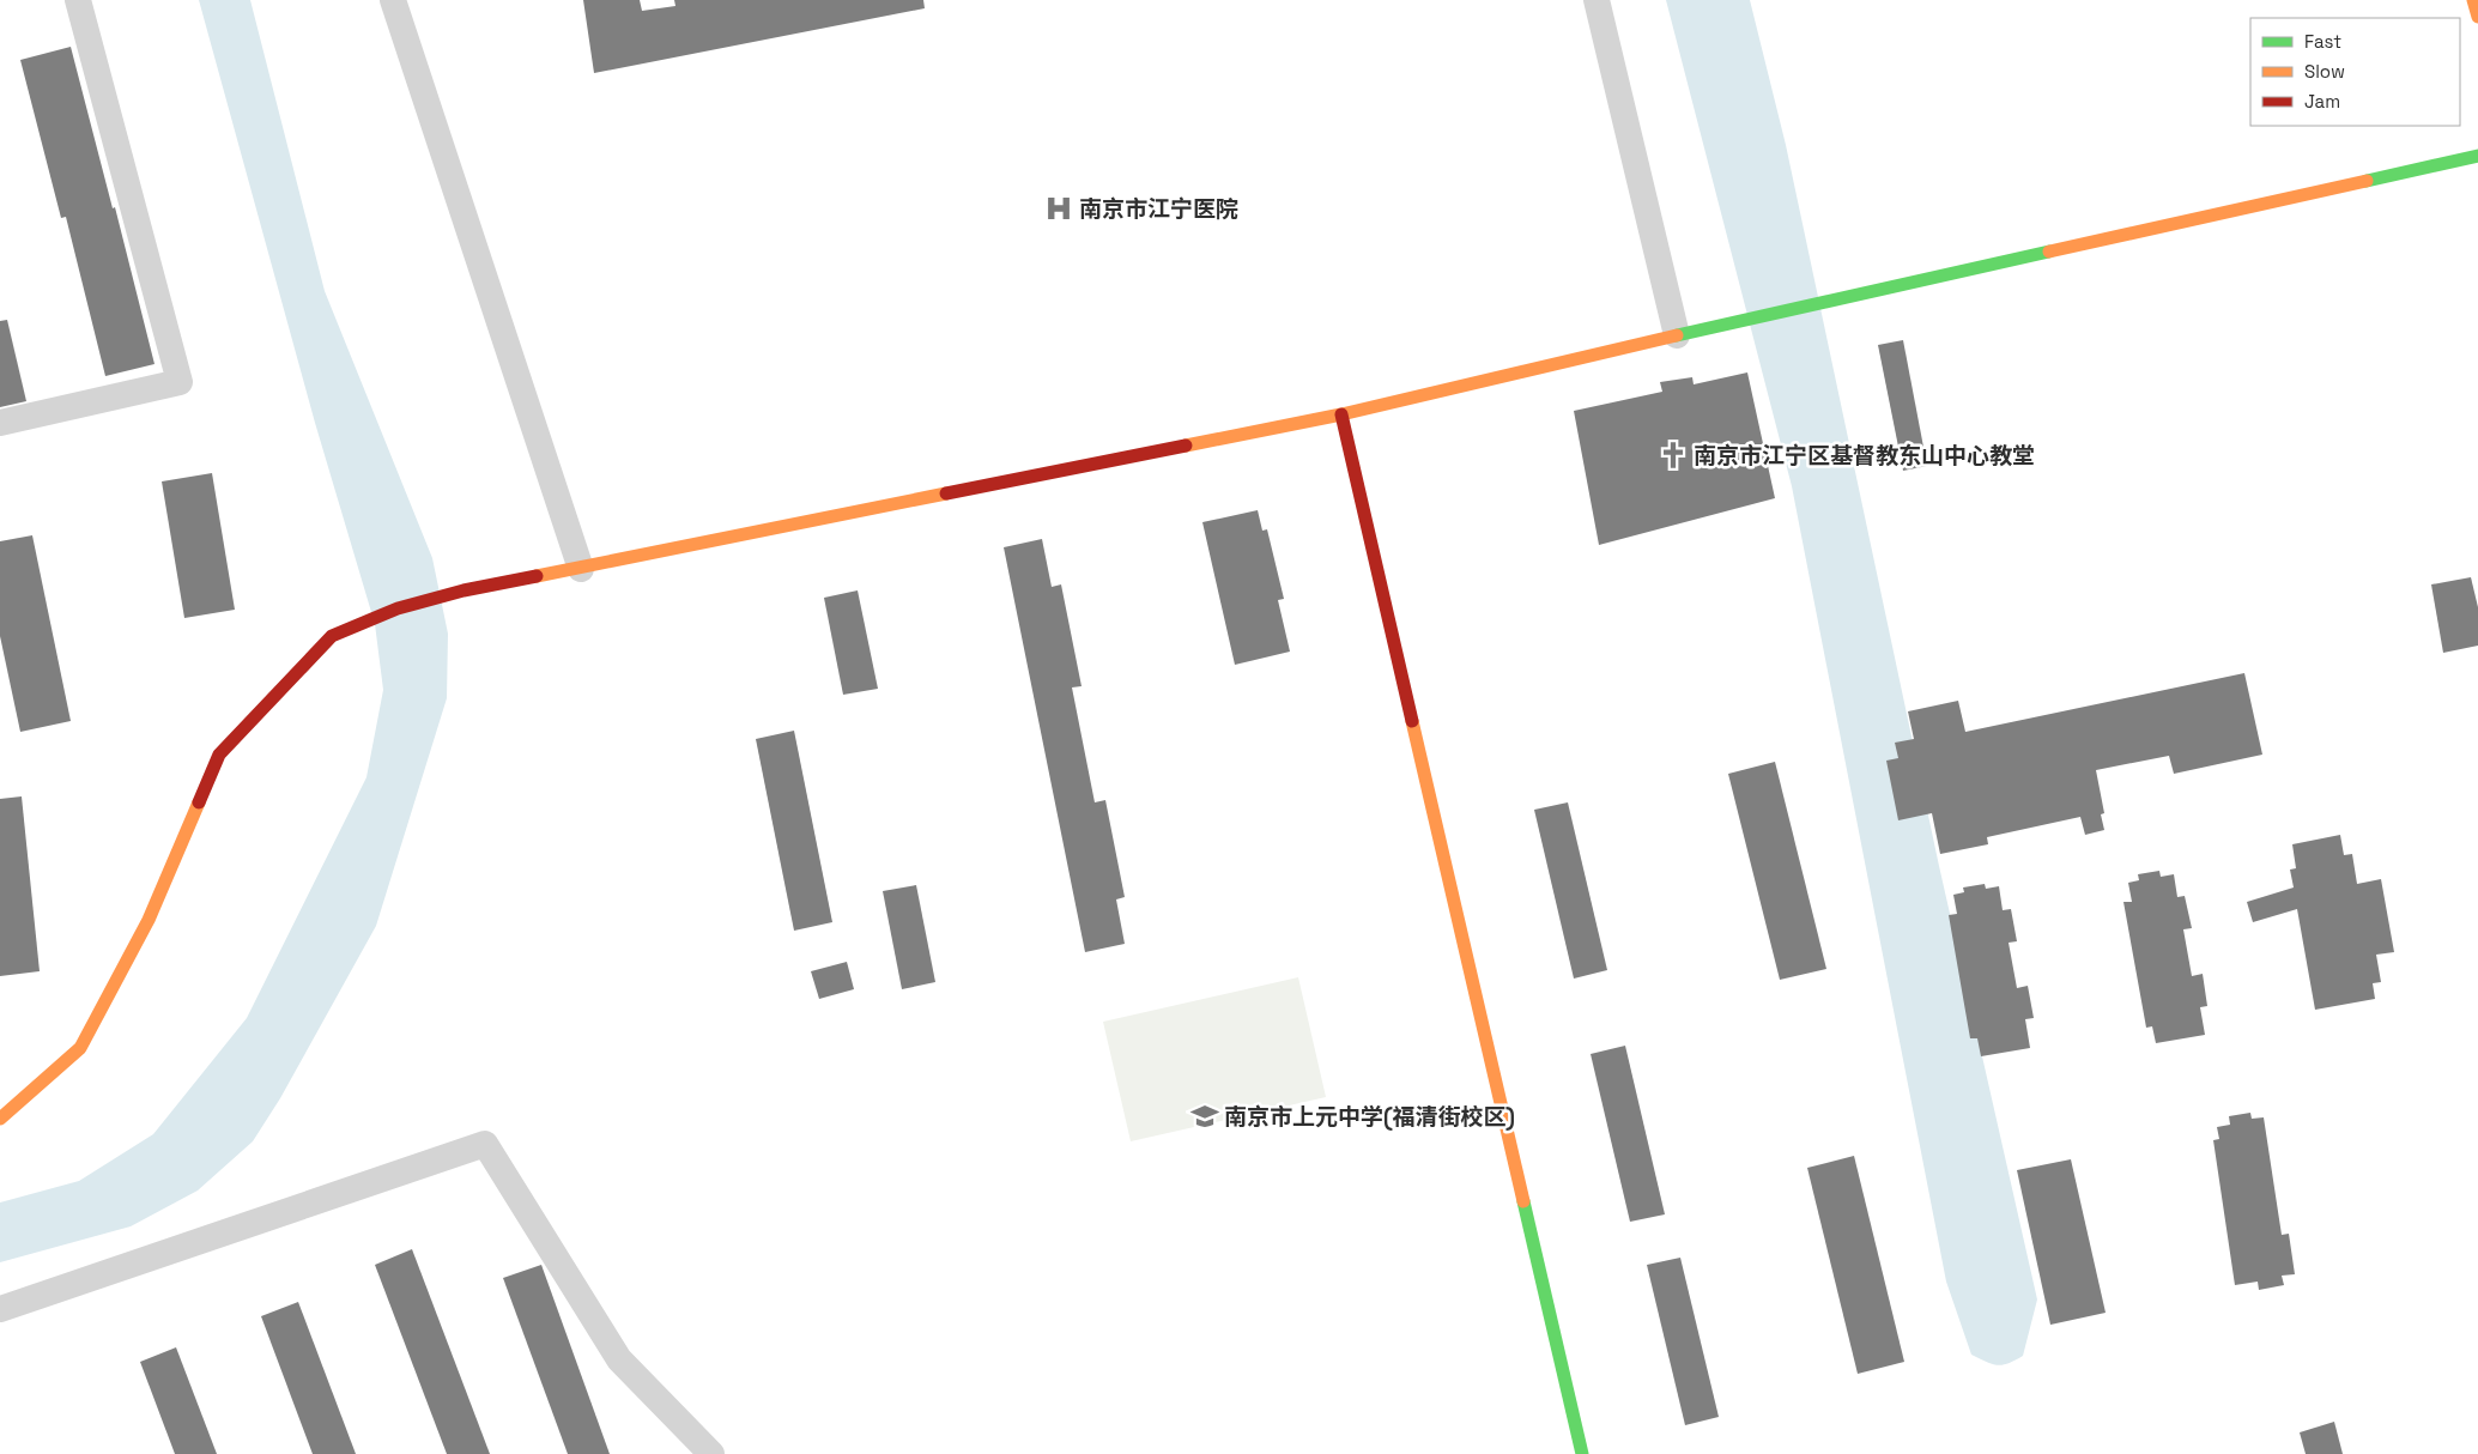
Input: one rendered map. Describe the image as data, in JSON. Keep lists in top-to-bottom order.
{
  "places": {
    "hospital": ["南京市江宁医院"],
    "church": ["南京市江宁区基督教东山中心教堂"],
    "school or university": ["南京市上元中学(福清街校区)"]
  },
  "legend": ["Fast", "Slow", "Jam"]
}
